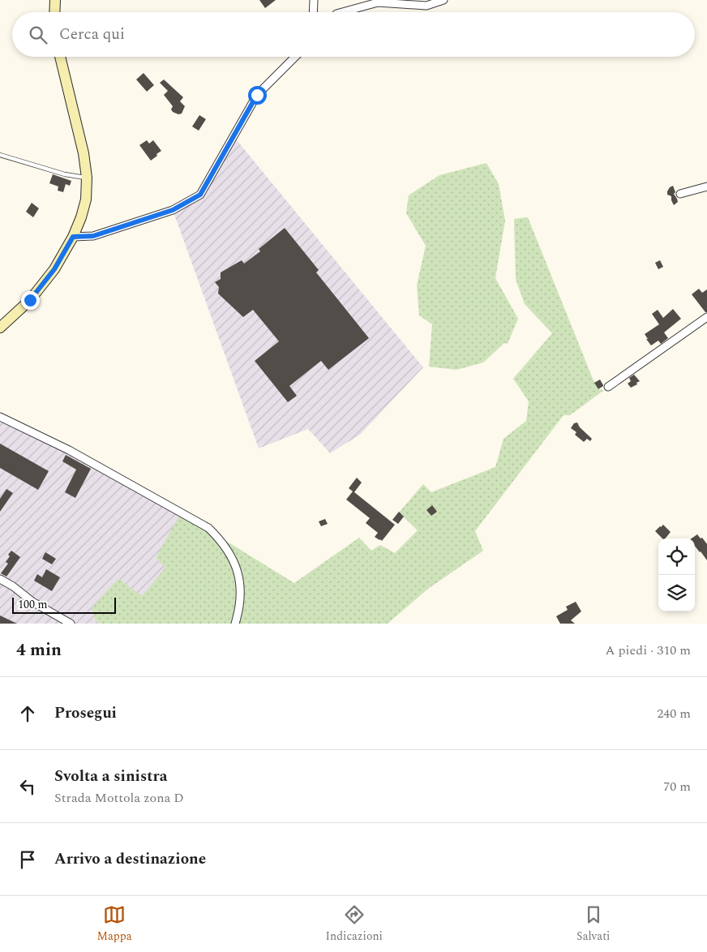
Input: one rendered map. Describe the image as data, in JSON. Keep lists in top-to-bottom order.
{
  "scale_bar": "100 m",
  "page": {
    "search": "Cerca qui",
    "scale": "100 m",
    "heading": ["4 min", "A piedi · 310 m"],
    "list": [
      ["Prosegui", "240 m"],
      ["Svolta a sinistra", "Strada Mottola zona D", "70 m"],
      "Arrivo a destinazione"
    ],
    "nav": ["Mappa", "Indicazioni", "Salvati"]
  }
}
